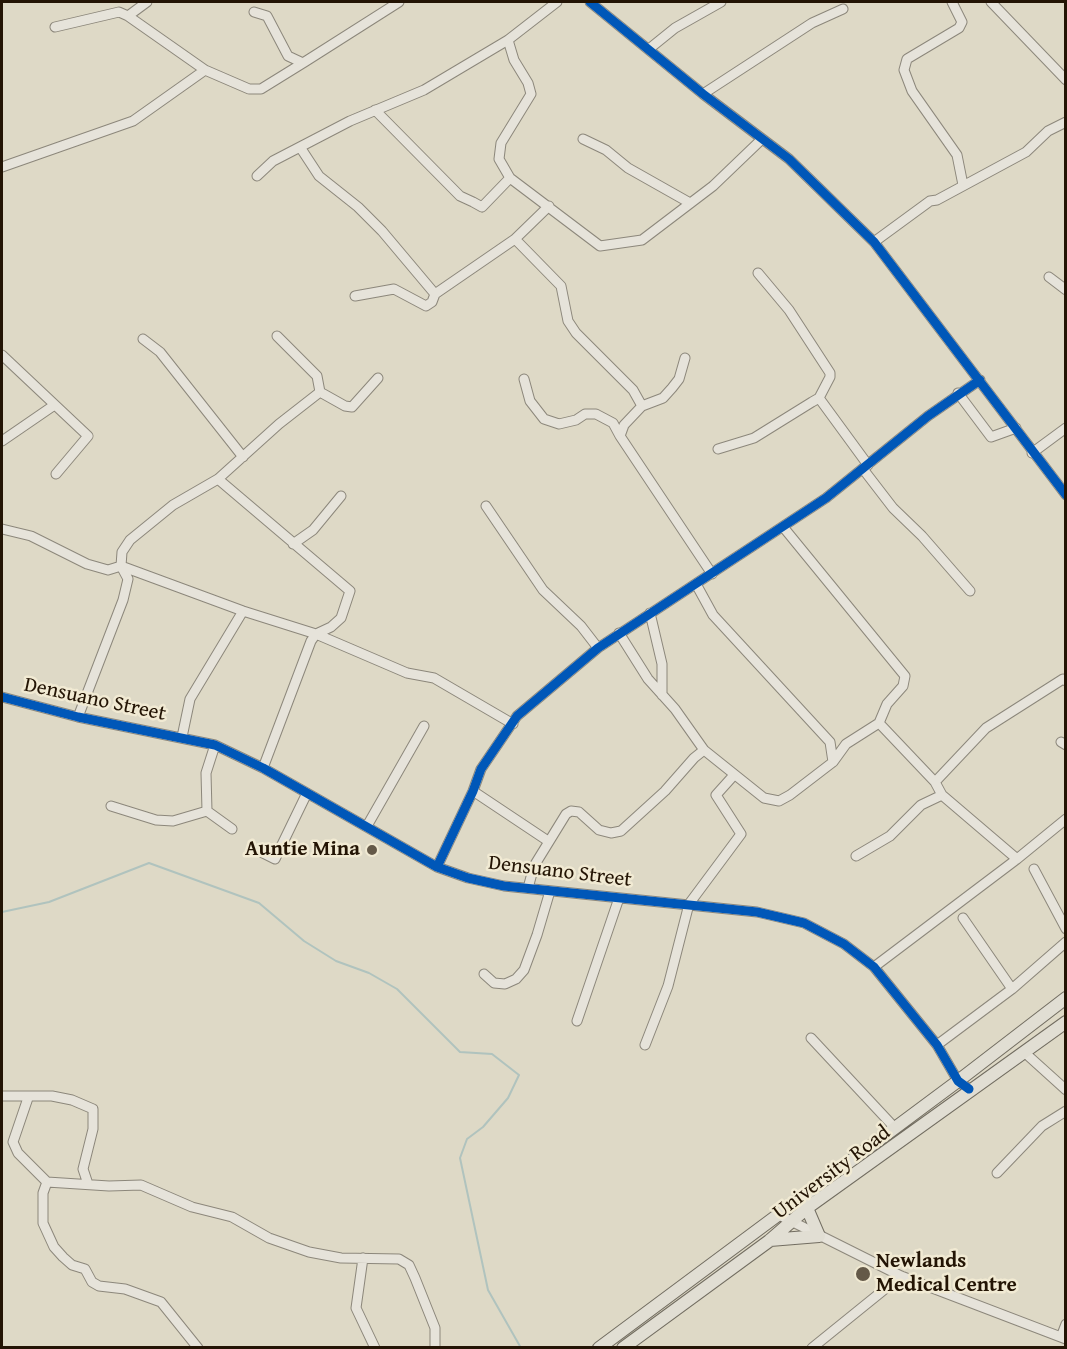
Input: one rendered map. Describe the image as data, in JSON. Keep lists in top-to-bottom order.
{
  "streets": {
    "highway": ["University Road"],
    "street": ["Densuano Street"]
  },
  "crossings": [
    ["Densuano Street", "University Road"]
  ],
  "places": ["Auntie Mina", "Newlands Medical Centre"]
}
